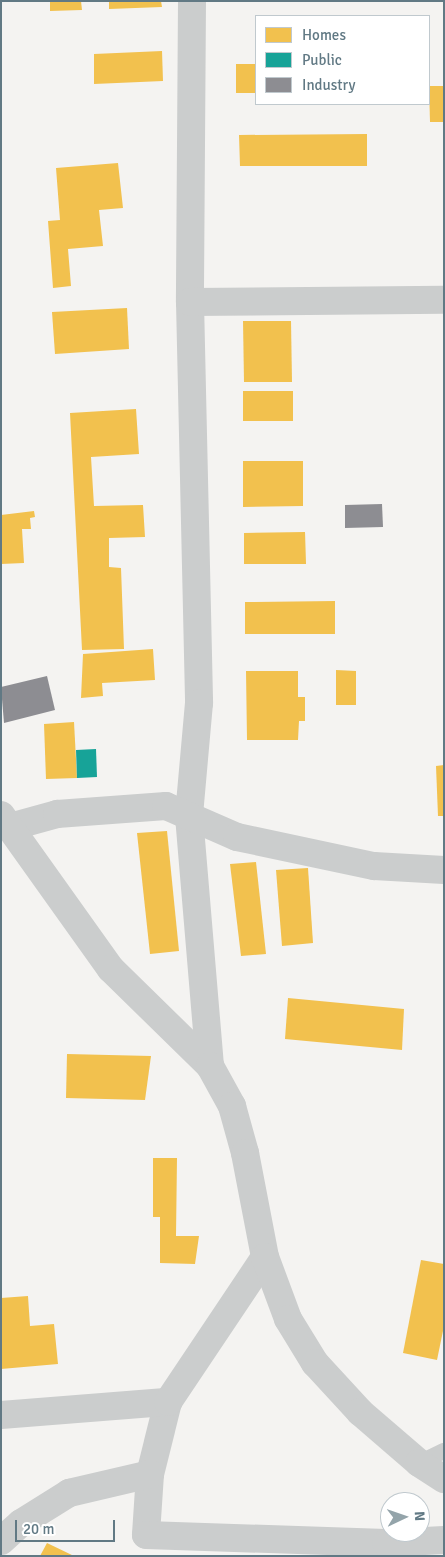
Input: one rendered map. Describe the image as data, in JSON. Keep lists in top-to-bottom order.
{
  "legend": ["Homes", "Public", "Industry"],
  "scale_bar": "20 m",
  "north": "right"
}
